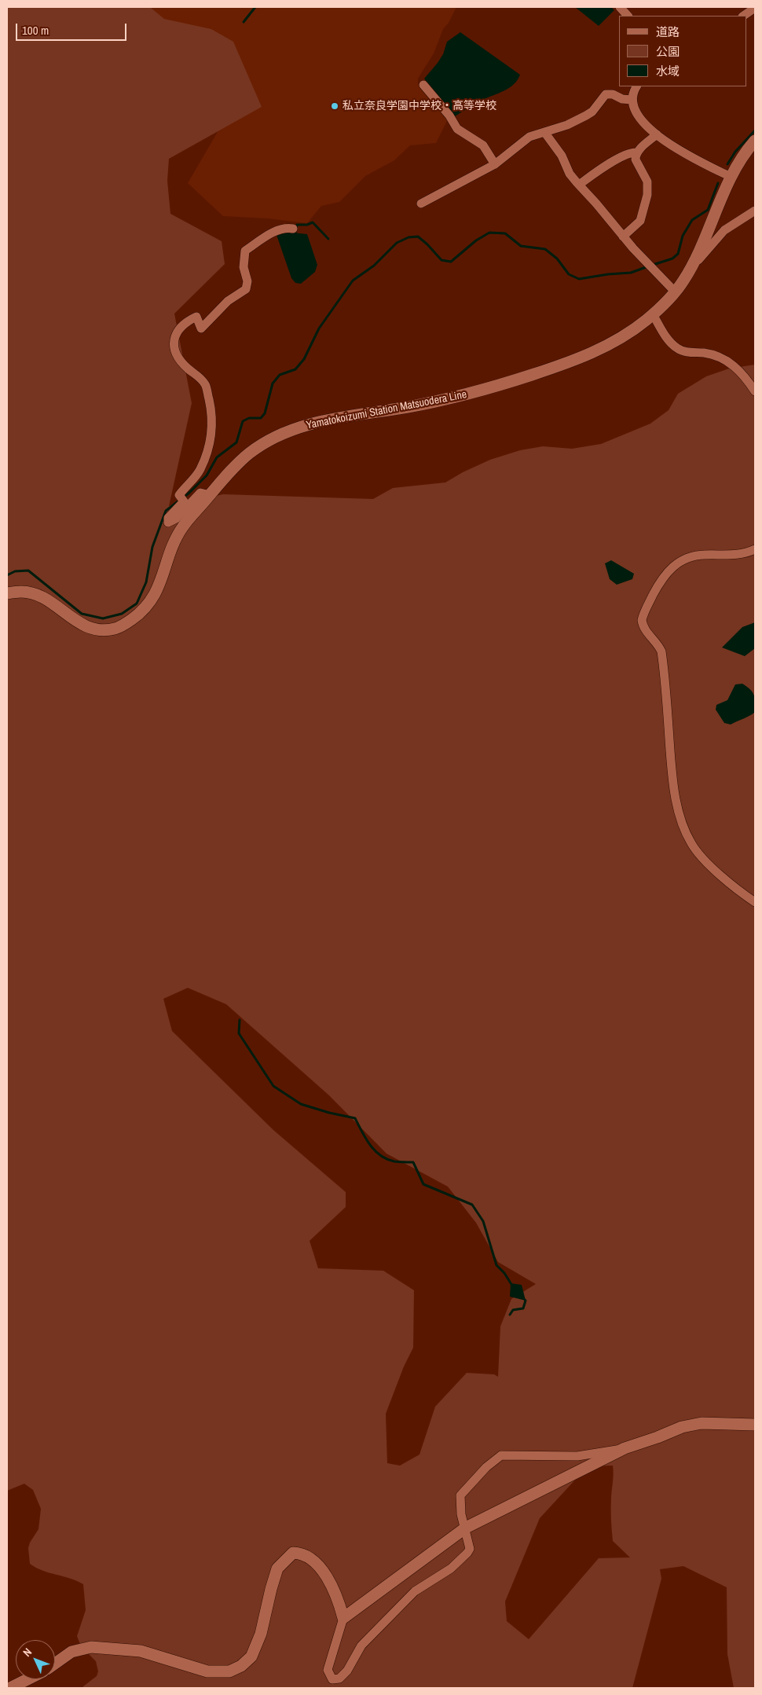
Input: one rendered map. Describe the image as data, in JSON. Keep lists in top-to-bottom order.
{
  "streets": {
    "main road": ["Yamatokoizumi Station Matsuodera Line"]
  },
  "places": ["私立奈良学園中学校・高等学校"],
  "legend": ["道路", "公園", "水域"],
  "scale_bar": "100 m",
  "north": "top left"
}
